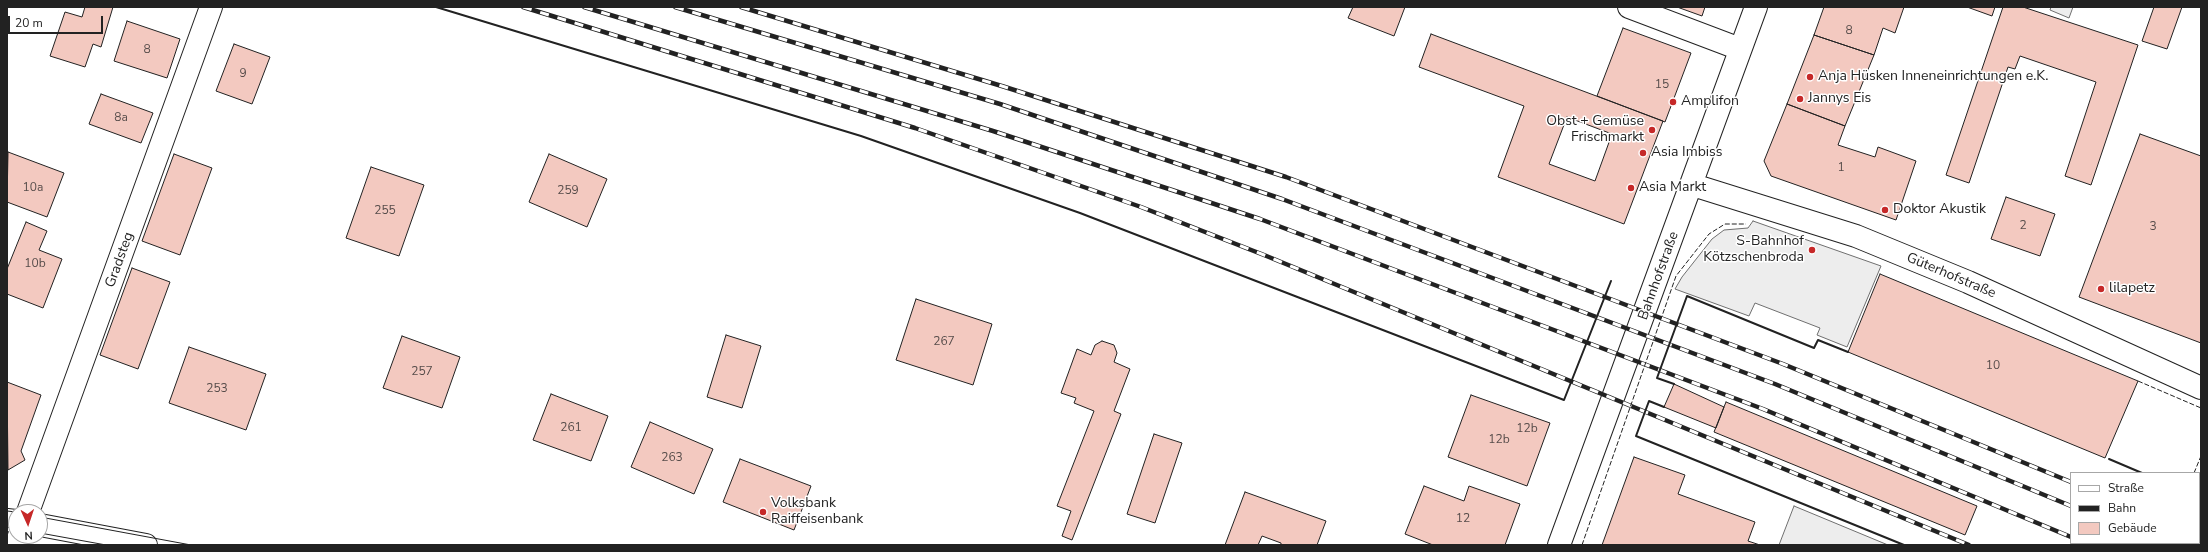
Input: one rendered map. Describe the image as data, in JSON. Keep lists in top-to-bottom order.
{
  "streets": {
    "street": ["Gradsteg", "Bahnhofstraße", "Güterhofstraße"]
  },
  "crossings": [
    ["Bahnhofstraße", "Güterhofstraße"]
  ],
  "places": [
    "Anja Hüsken Inneneinrichtungen e.K.",
    "Jannys Eis",
    "Amplifon",
    "Obst + Gemüse Frischmarkt",
    "Asia Imbiss",
    "Asia Markt",
    "Doktor Akustik",
    "S-Bahnhof Kötzschenbroda",
    "lilapetz",
    "Volksbank Raiffeisenbank"
  ],
  "house_numbers": [
    "8",
    "8",
    "9",
    "15",
    "8a",
    "1",
    "10a",
    "259",
    "255",
    "2",
    "3",
    "10b",
    "267",
    "10",
    "257",
    "253",
    "261",
    "12b",
    "12b",
    "263",
    "12"
  ],
  "legend": ["Straße", "Bahn", "Gebäude"],
  "scale_bar": "20 m",
  "north": "bottom"
}
